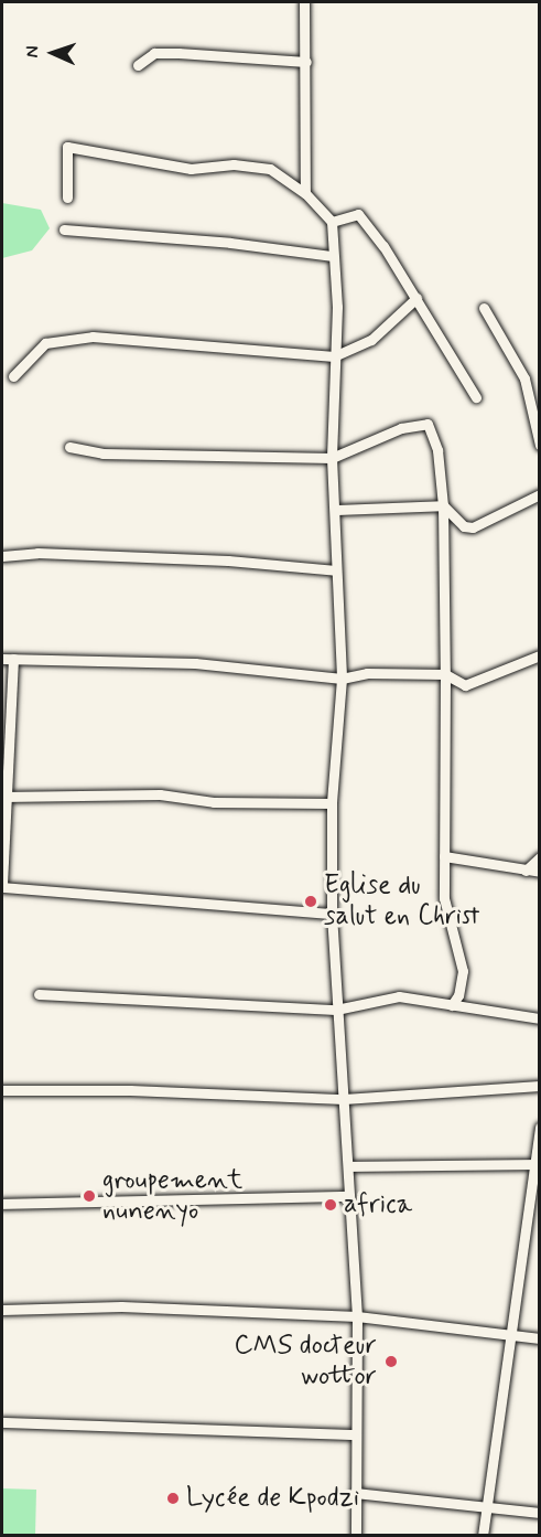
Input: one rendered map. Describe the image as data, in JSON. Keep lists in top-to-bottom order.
{
  "places": [
    "Eglise du salut en Christ",
    "groupement nunenyo",
    "africa",
    "CMS docteur wottor",
    "Lycée de Kpodzi"
  ],
  "north": "left"
}
